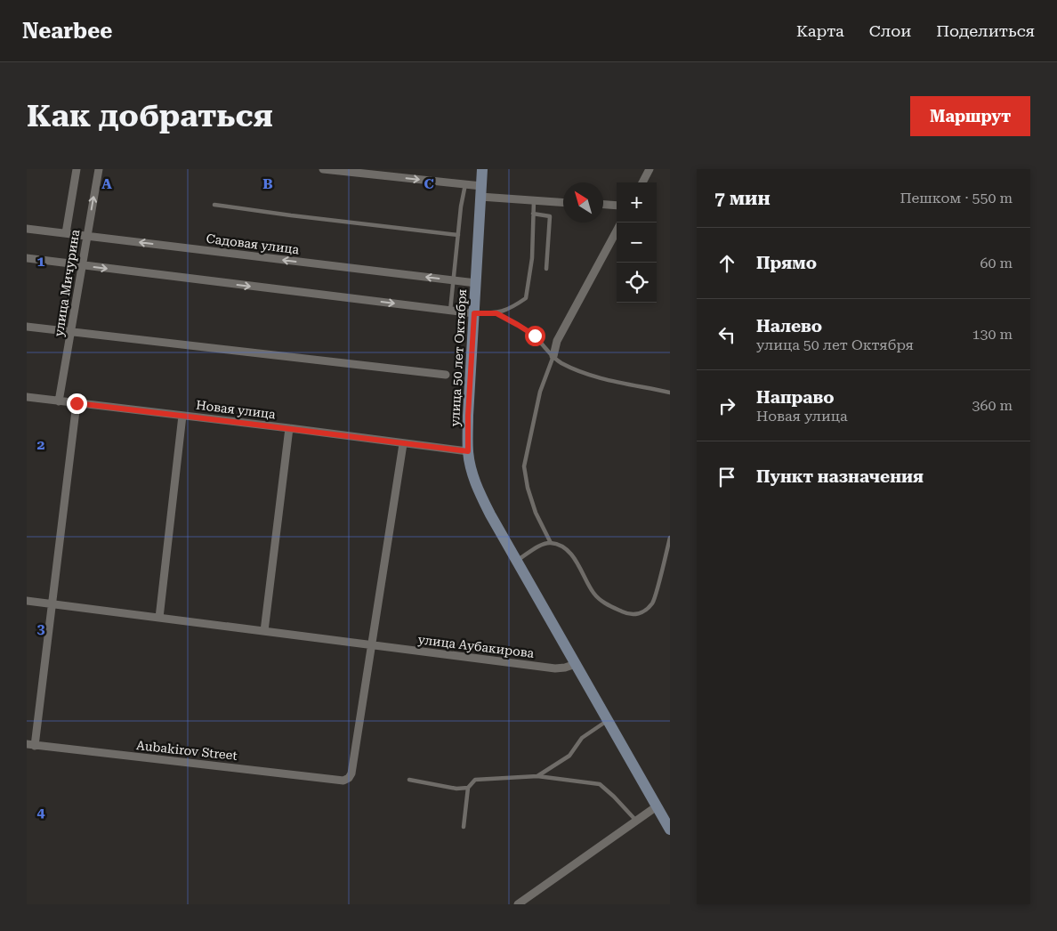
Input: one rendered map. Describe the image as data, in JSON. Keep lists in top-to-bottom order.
{
  "streets": {
    "main road": ["улица 50 лет Октября"],
    "street": [
      "Садовая улица",
      "улица Мичурина",
      "Новая улица",
      "улица Аубакирова",
      "Aubakirov Street"
    ]
  },
  "crossings": [
    ["Садовая улица", "улица Мичурина"],
    ["Садовая улица", "улица 50 лет Октября"],
    ["улица Мичурина", "Новая улица"],
    ["улица 50 лет Октября", "Новая улица"],
    ["улица 50 лет Октября", "улица Аубакирова"],
    ["улица Аубакирова", "Aubakirov Street"]
  ],
  "north": "top left",
  "page": {
    "header": "Nearbee",
    "nav": ["Карта", "Слои", "Поделиться"],
    "buttons": "Маршрут",
    "title": "Как добраться",
    "heading": ["7 мин", "Пешком · 550 m"],
    "map_buttons": ["+", "−"],
    "list": [
      ["Прямо", "60 m"],
      ["Налево", "улица 50 лет Октября", "130 m"],
      ["Направо", "Новая улица", "360 m"],
      "Пункт назначения"
    ]
  },
  "grid": {
    "columns": ["A", "B", "C"],
    "rows": [
      "1",
      "2",
      "3",
      "4"
    ]
  }
}
